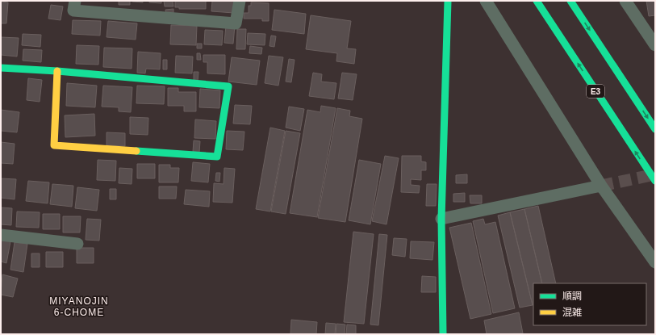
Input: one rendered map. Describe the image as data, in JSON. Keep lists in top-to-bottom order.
{
  "streets": {
    "main road": ["E3"]
  },
  "districts": ["MIYANOJIN 6-CHOME"],
  "legend": ["順調", "混雑"]
}
